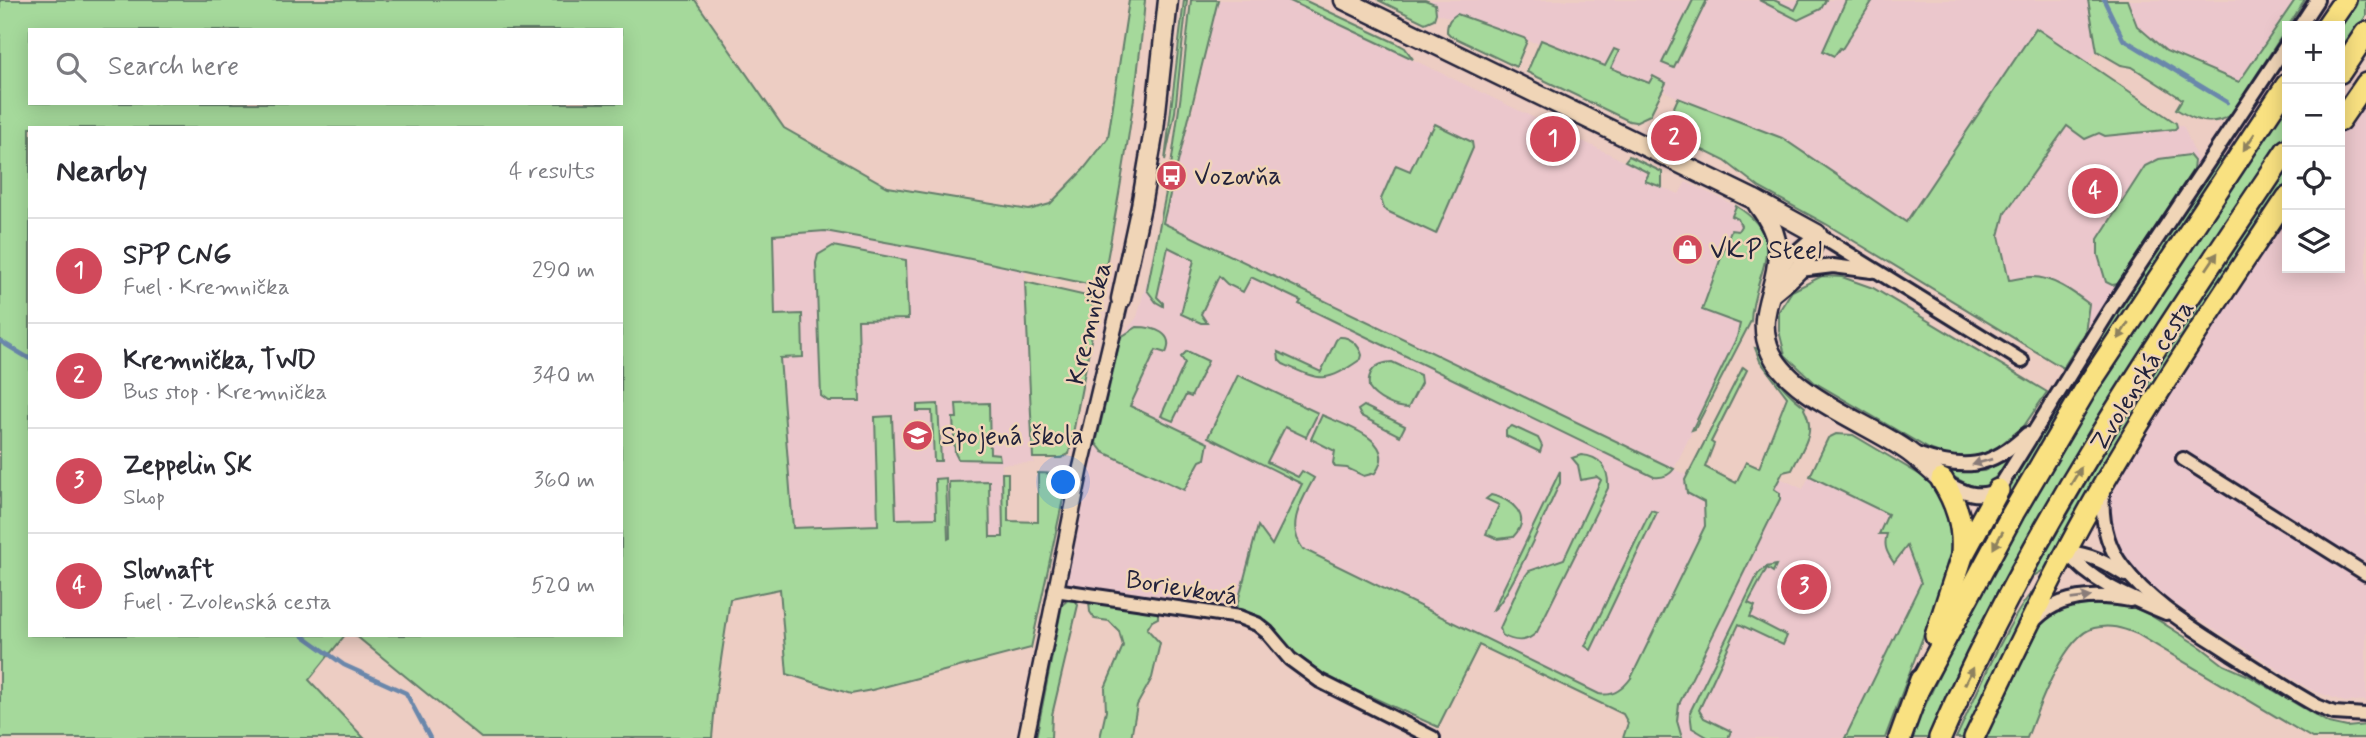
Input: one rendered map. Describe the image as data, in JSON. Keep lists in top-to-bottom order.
{
  "streets": {
    "main road": ["Kremnička", "Zvolenská cesta"],
    "street": ["Borievková"]
  },
  "crossings": [
    ["Kremnička", "Borievková"]
  ],
  "places": {
    "bus stop": ["Vozovňa"],
    "shop": ["VKP Steel"],
    "school or university": ["Spojená škola"]
  },
  "page": {
    "map_buttons": ["+", "−"],
    "search": "Search here",
    "pins": [
      "2",
      "1",
      "4",
      "3"
    ],
    "heading": ["Nearby", "4 results"],
    "list": [
      {
        "mark": "1",
        "name": "SPP CNG",
        "note": "Fuel · Kremnička",
        "value": "290 m"
      },
      {
        "mark": "2",
        "name": "Kremnička, TWD",
        "note": "Bus stop · Kremnička",
        "value": "340 m"
      },
      {
        "mark": "3",
        "name": "Zeppelin SK",
        "note": "Shop",
        "value": "360 m"
      },
      {
        "mark": "4",
        "name": "Slovnaft",
        "note": "Fuel · Zvolenská cesta",
        "value": "520 m"
      }
    ]
  }
}
